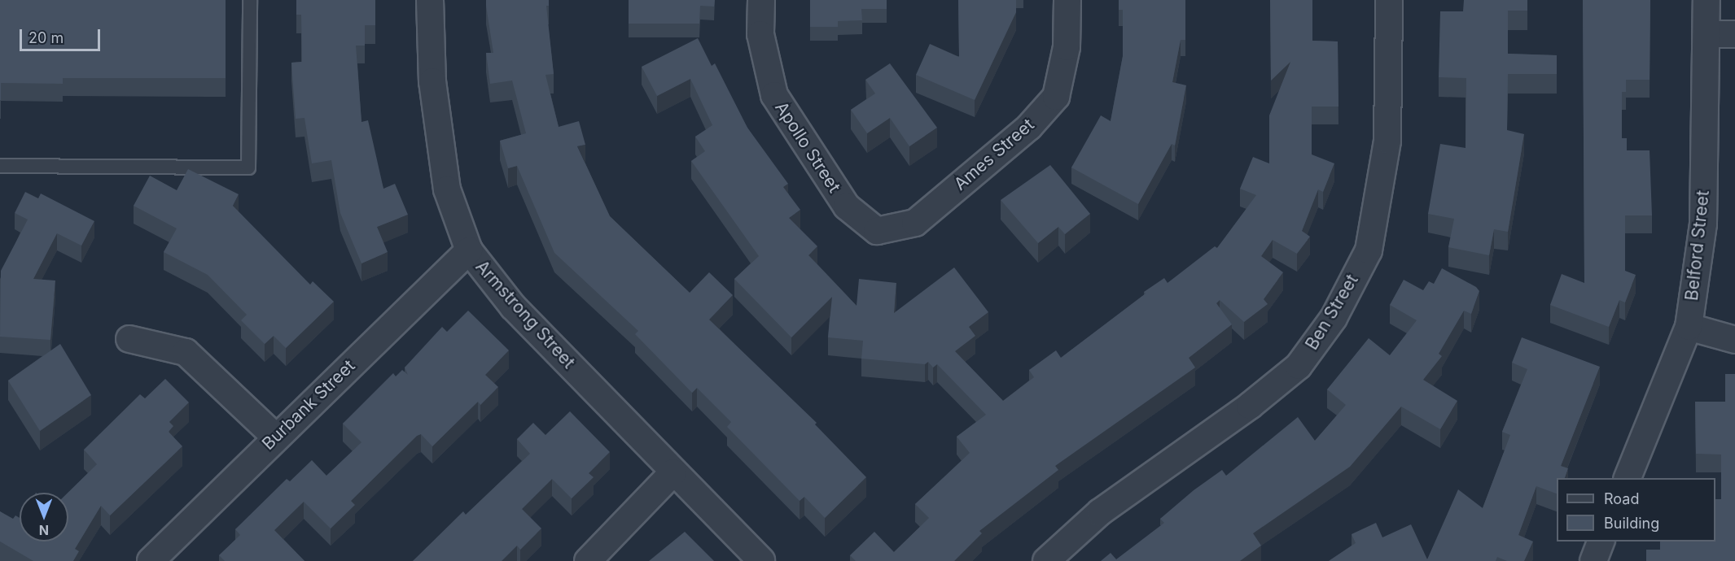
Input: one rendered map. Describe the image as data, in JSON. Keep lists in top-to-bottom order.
{
  "streets": {
    "street": [
      "Apollo Street",
      "Ames Street",
      "Belford Street",
      "Ben Street",
      "Armstrong Street",
      "Burbank Street"
    ]
  },
  "crossings": [
    ["Apollo Street", "Ames Street"],
    ["Armstrong Street", "Burbank Street"]
  ],
  "legend": ["Road", "Building"],
  "scale_bar": "20 m",
  "north": "bottom"
}
